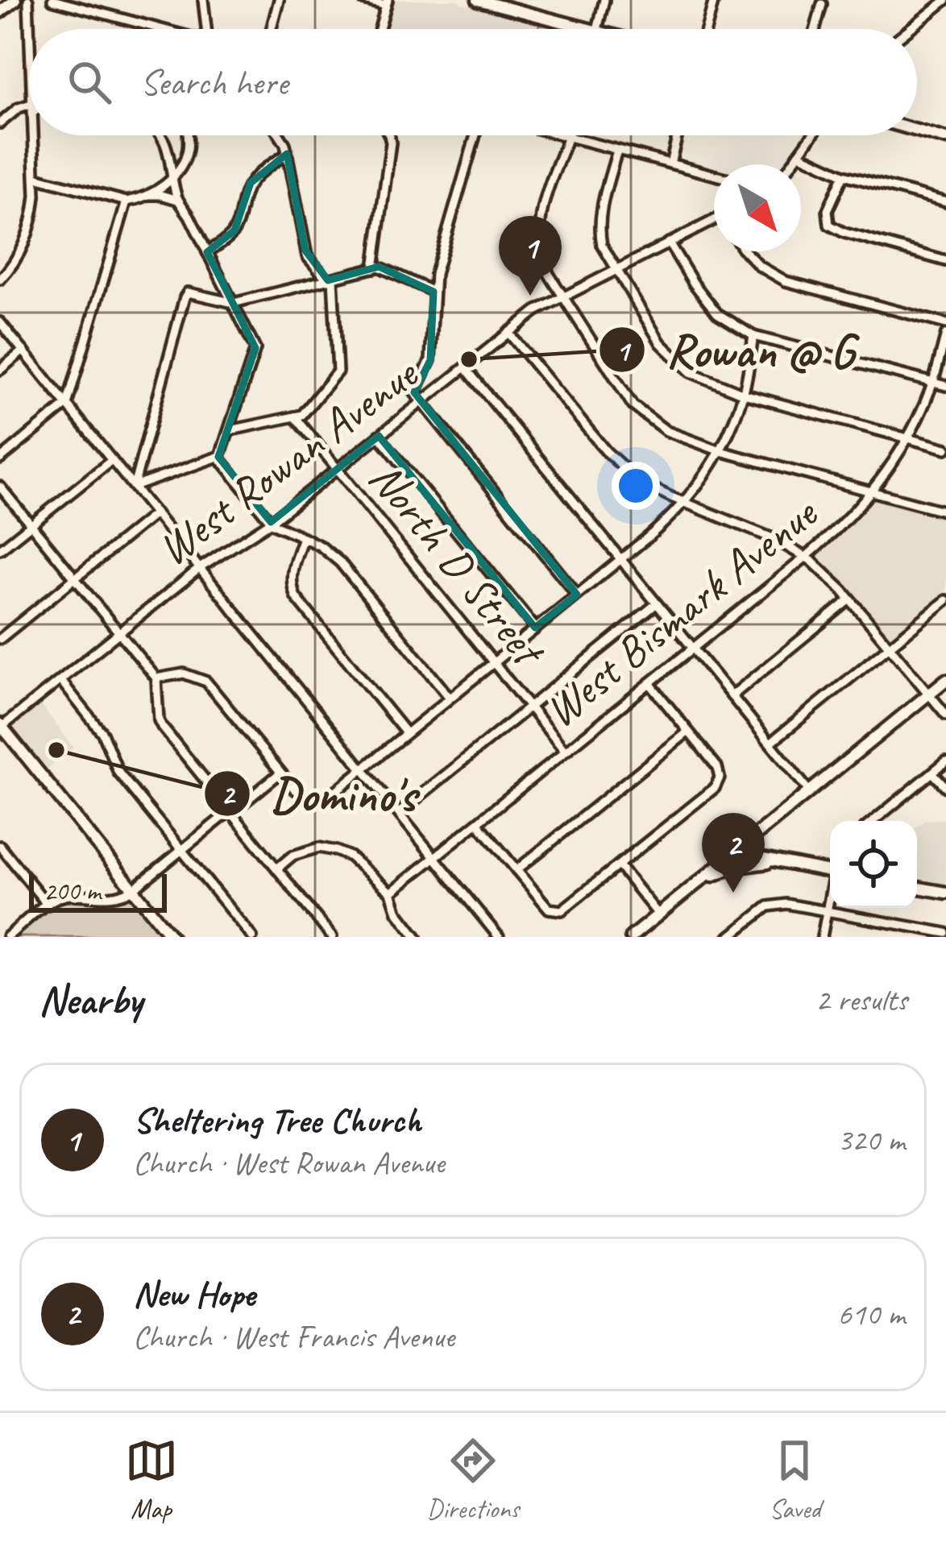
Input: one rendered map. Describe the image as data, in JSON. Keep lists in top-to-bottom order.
{
  "streets": {
    "street": ["West Rowan Avenue", "North D Street", "West Bismark Avenue"]
  },
  "crossings": [
    ["West Rowan Avenue", "North D Street"],
    ["North D Street", "West Bismark Avenue"]
  ],
  "places": ["Rowan @ G", "Domino's"],
  "scale_bar": "200 m",
  "north": "bottom right",
  "page": {
    "search": "Search here",
    "pins": ["1", "2"],
    "scale": "200 m",
    "heading": ["Nearby", "2 results"],
    "list": [
      {
        "mark": "1",
        "name": "Sheltering Tree Church",
        "note": "Church · West Rowan Avenue",
        "value": "320 m"
      },
      {
        "mark": "2",
        "name": "New Hope",
        "note": "Church · West Francis Avenue",
        "value": "610 m"
      }
    ],
    "nav": ["Map", "Directions", "Saved"]
  }
}
